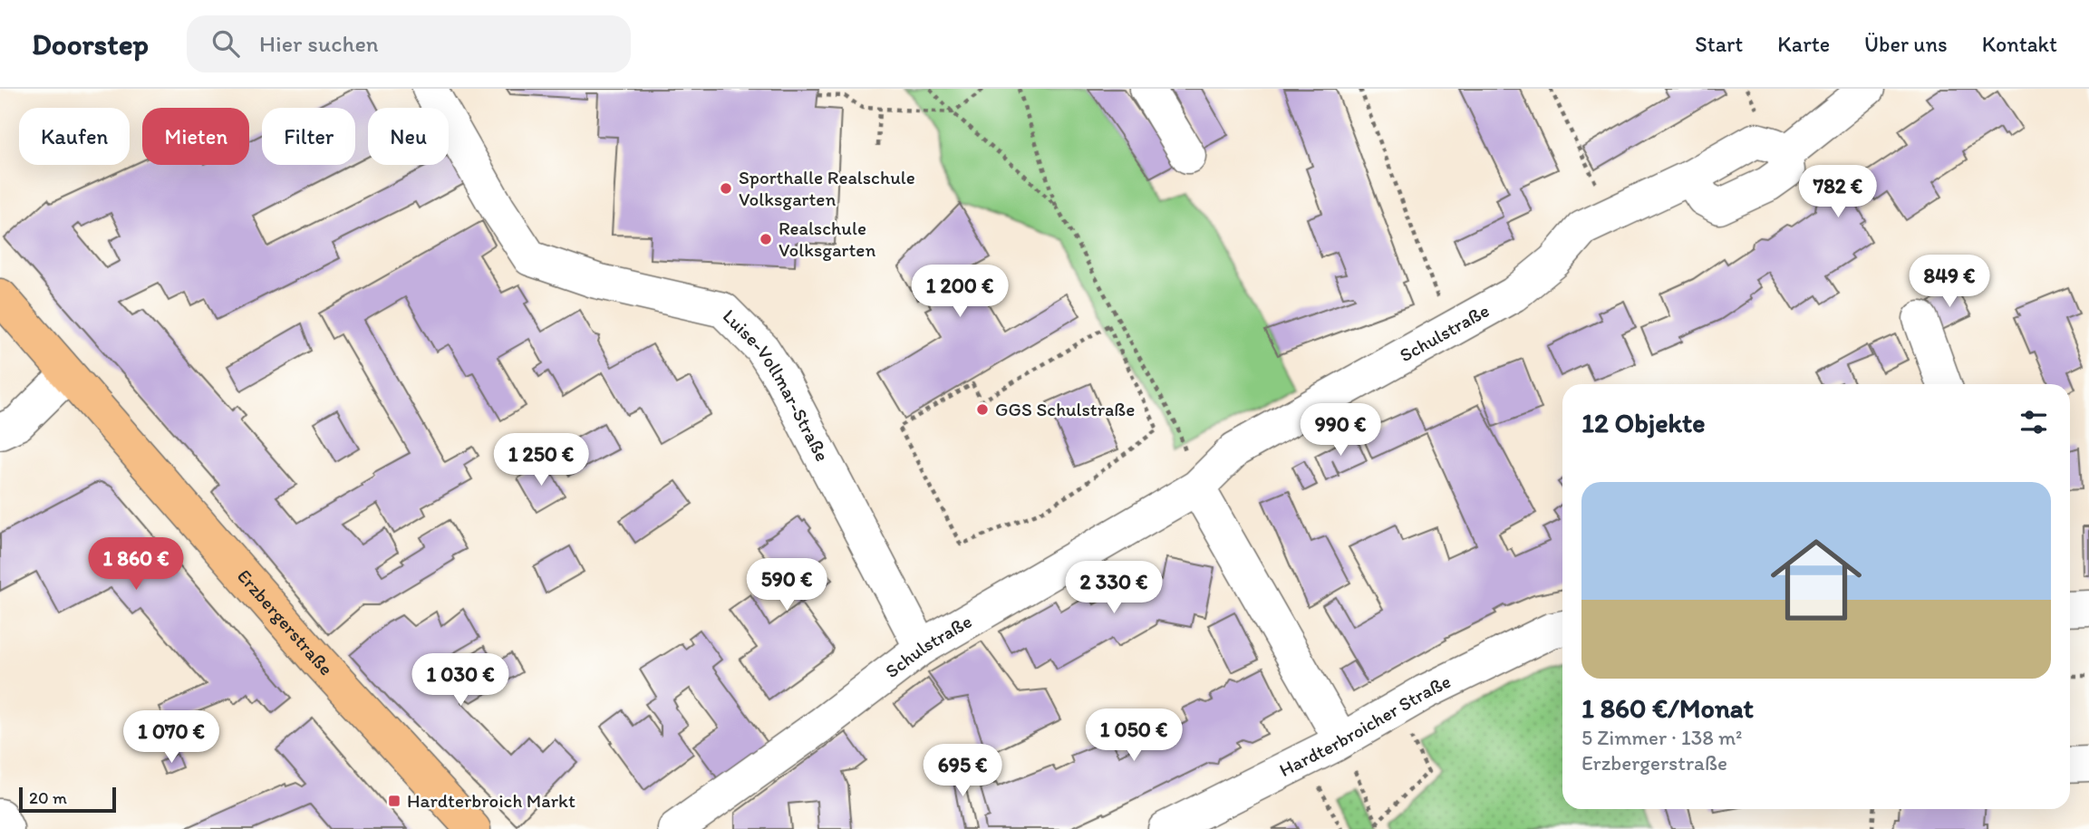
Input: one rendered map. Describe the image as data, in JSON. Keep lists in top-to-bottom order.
{
  "streets": {
    "main road": ["Erzbergerstraße"],
    "street": ["Schulstraße", "Luise-Vollmar-Straße", "Hardterbroicher Straße"]
  },
  "crossings": [
    ["Schulstraße", "Luise-Vollmar-Straße"]
  ],
  "places": {
    "other": ["Sporthalle Realschule Volksgarten", "Realschule Volksgarten", "GGS Schulstraße"],
    "transit": ["Hardterbroich Markt"]
  },
  "scale_bar": "20 m",
  "page": {
    "header": "Doorstep",
    "search": "Hier suchen",
    "nav": [
      "Start",
      "Karte",
      "Über uns",
      "Kontakt"
    ],
    "chip": [
      "Kaufen",
      "Mieten",
      "Filter",
      "Neu"
    ],
    "price": [
      "782 €",
      "849 €",
      "1 200 €",
      "990 €",
      "1 250 €",
      "1 860 €",
      "590 €",
      "2 330 €",
      "1 030 €",
      "1 050 €",
      "1 070 €",
      "695 €"
    ],
    "heading": "12 Objekte",
    "list": [
      {
        "name": "1 860 €/Monat",
        "note": "5 Zimmer · 138 m² · Erzbergerstraße"
      }
    ],
    "scale": "20 m"
  }
}
